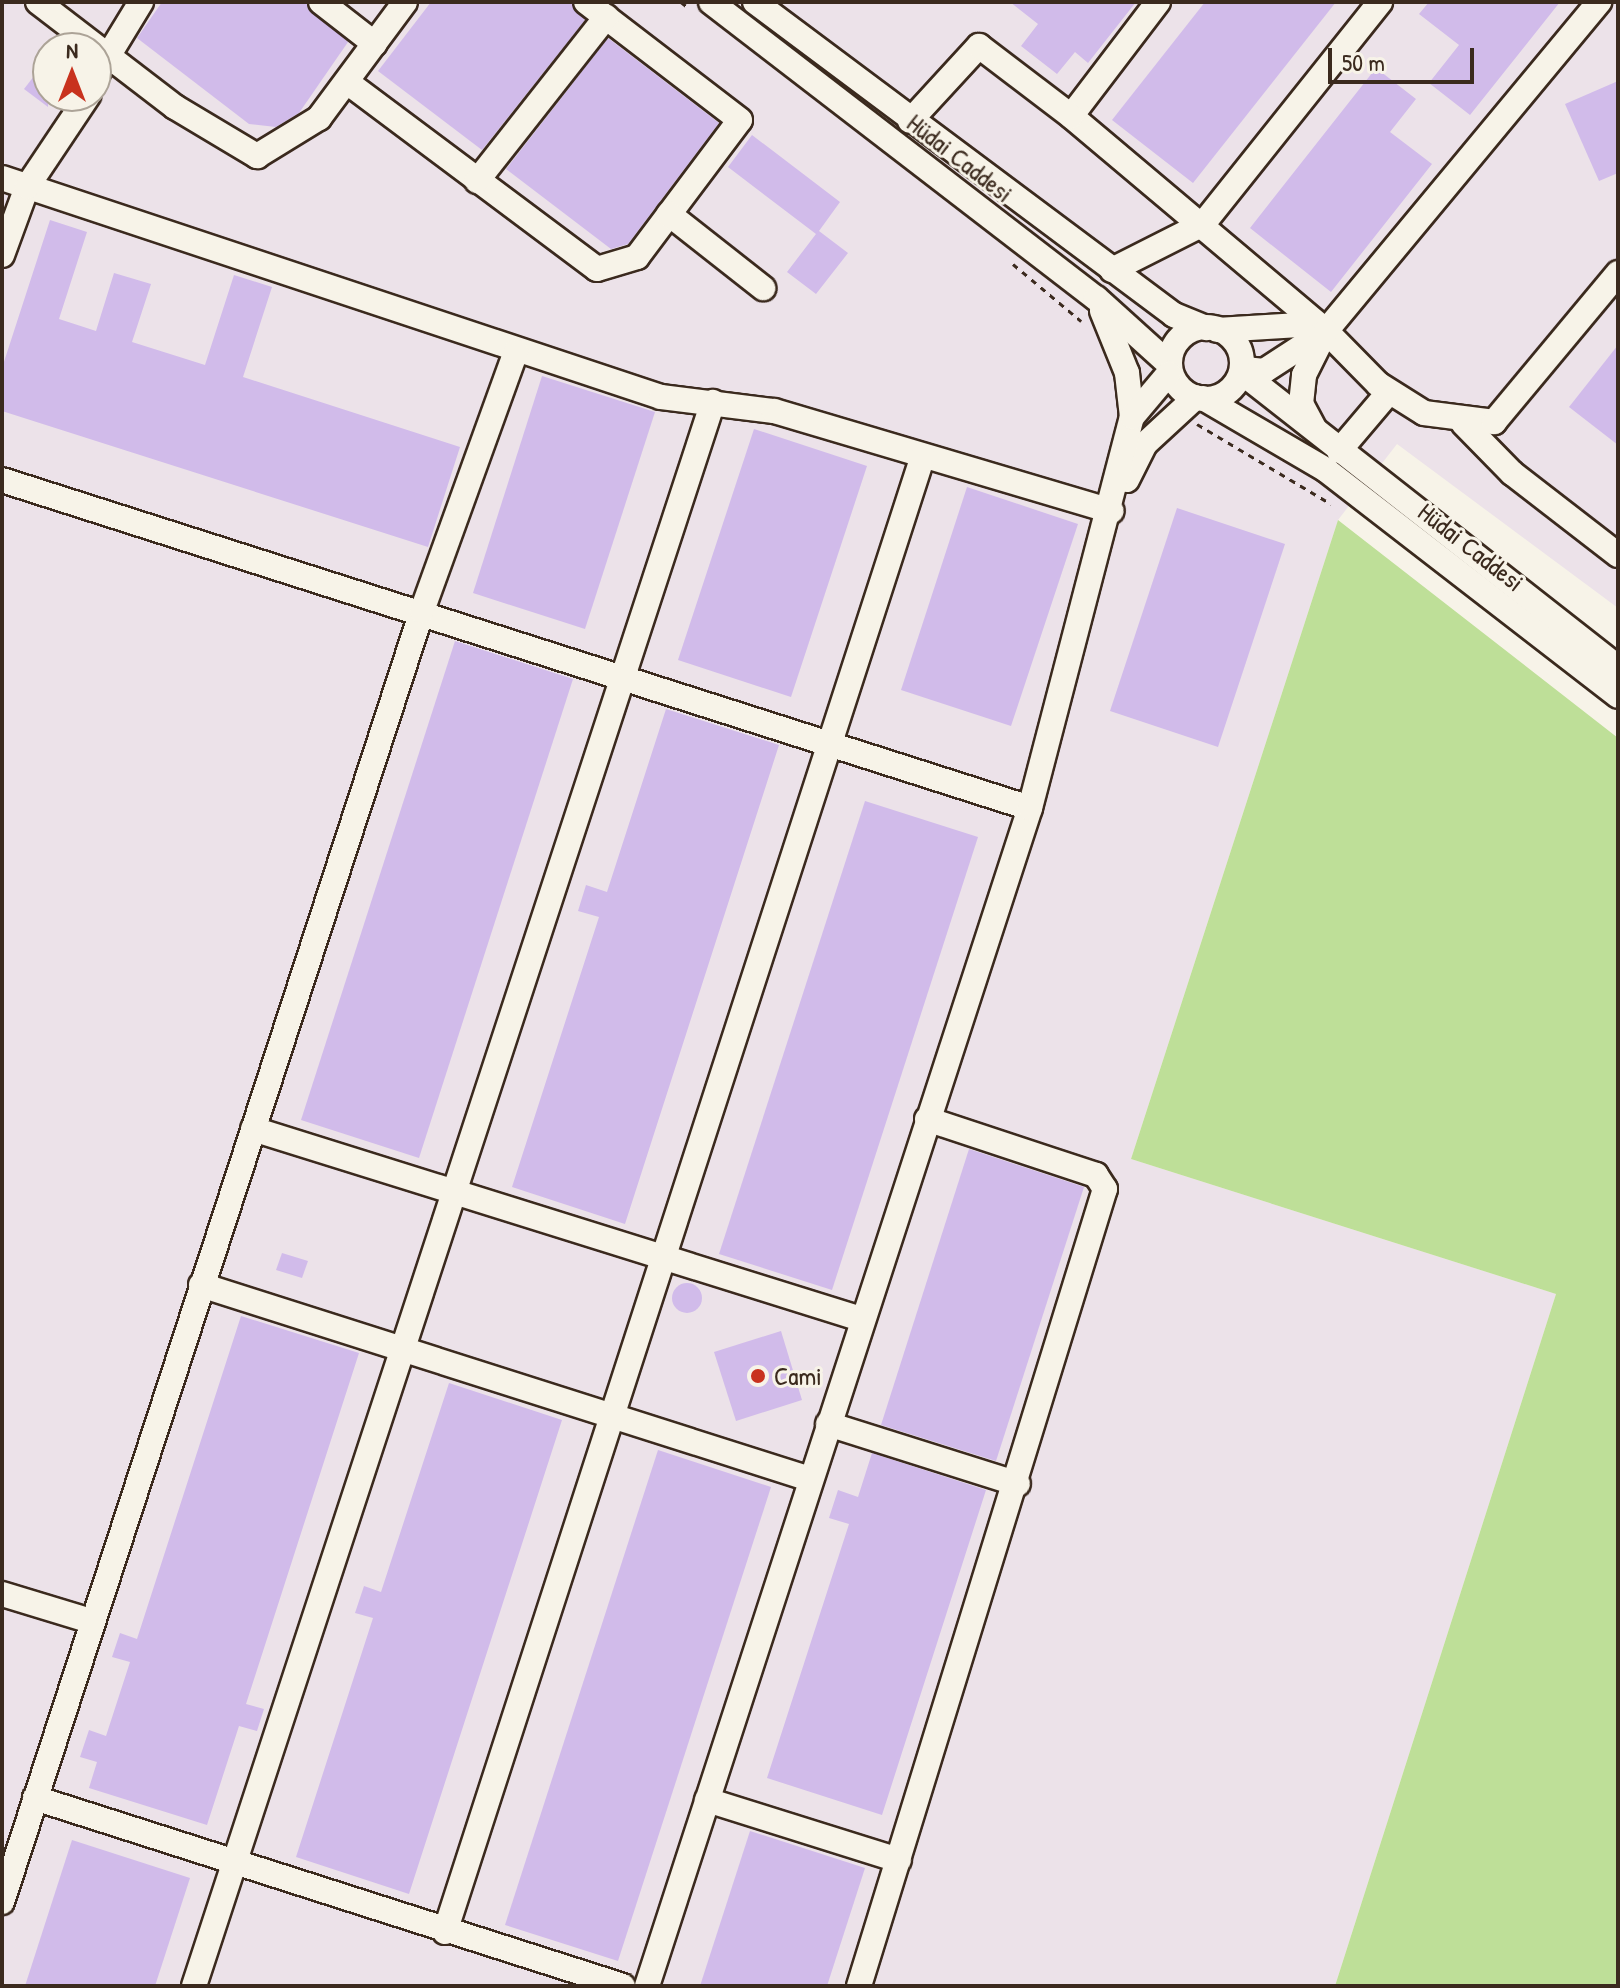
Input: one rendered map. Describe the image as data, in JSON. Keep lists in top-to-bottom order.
{
  "streets": {
    "street": ["Hüdai Caddesi"]
  },
  "places": ["Cami"],
  "scale_bar": "50 m",
  "north": "top"
}
